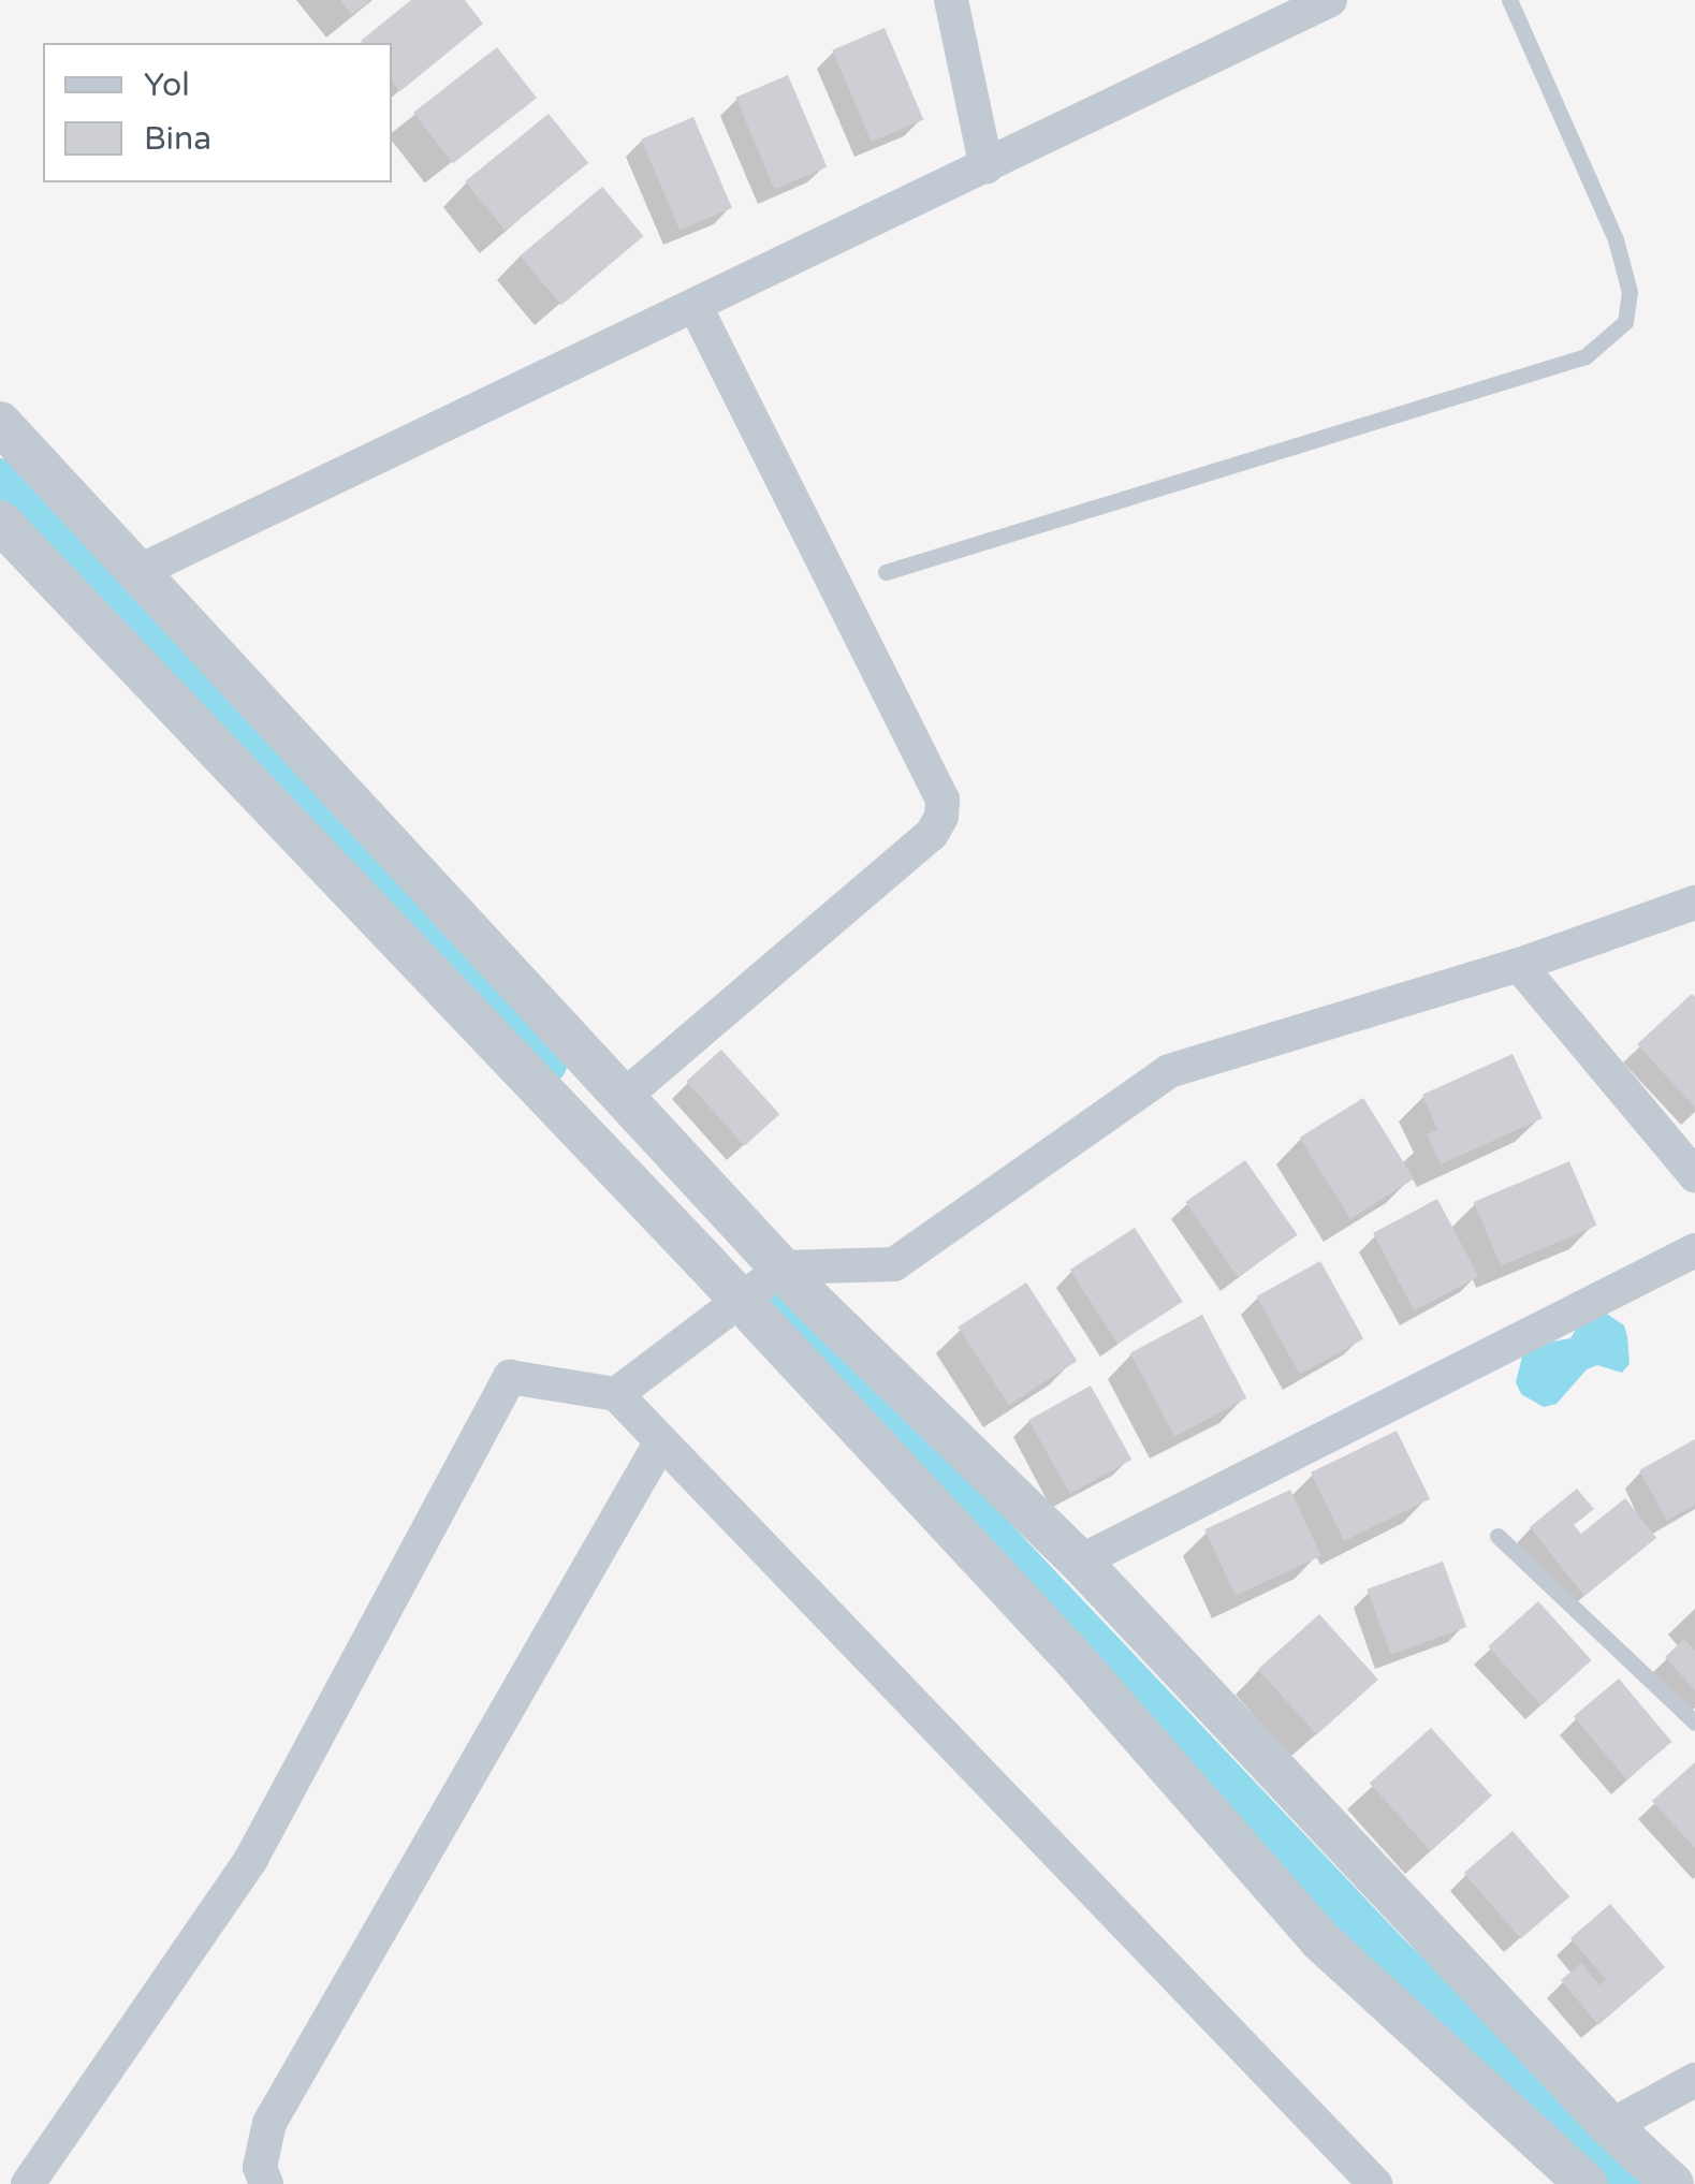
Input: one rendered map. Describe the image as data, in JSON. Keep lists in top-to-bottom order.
{
  "legend": ["Yol", "Bina"]
}
